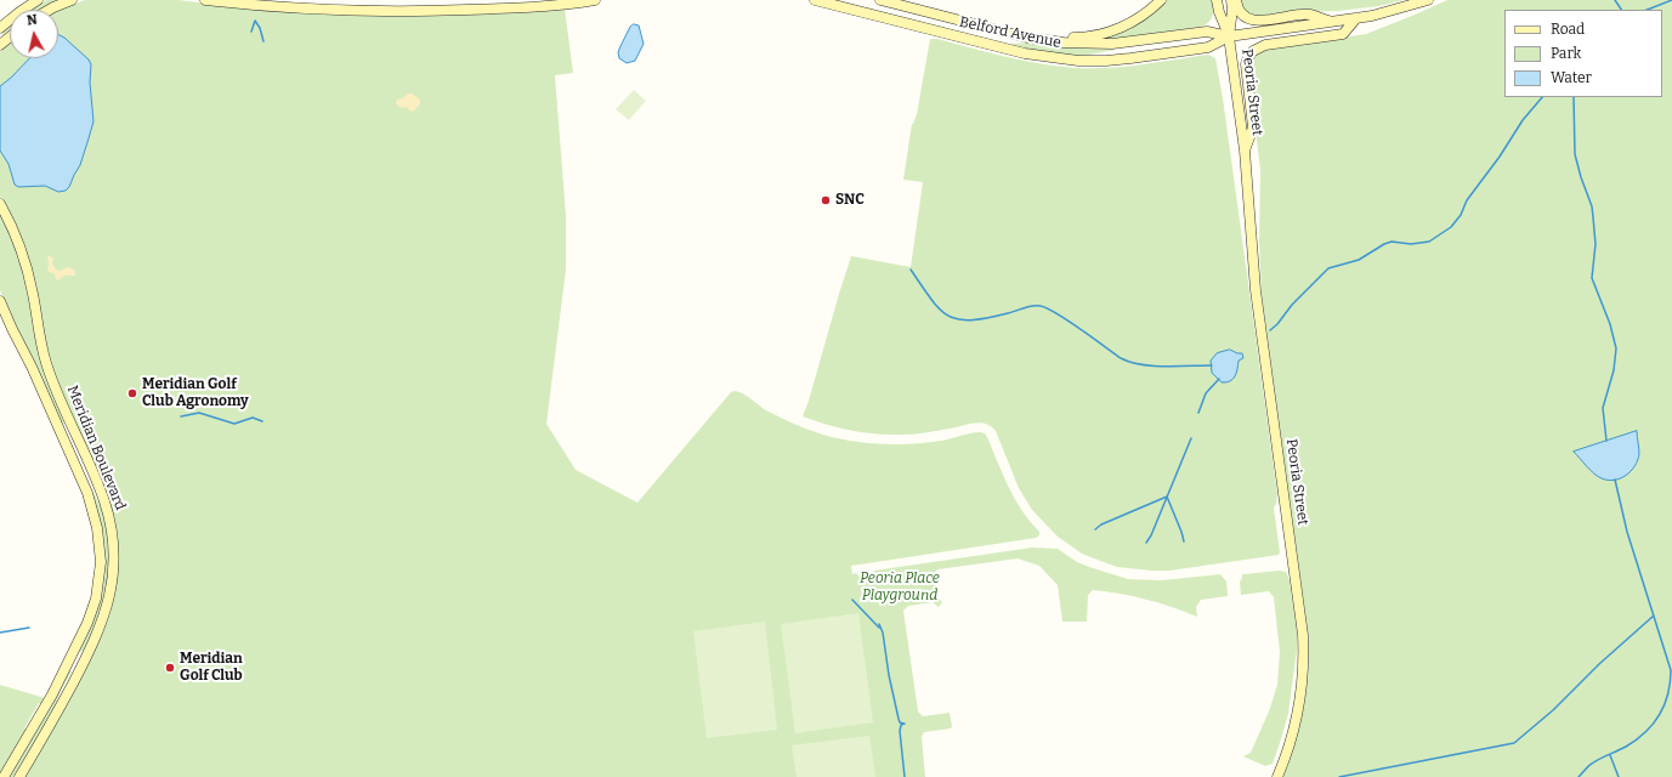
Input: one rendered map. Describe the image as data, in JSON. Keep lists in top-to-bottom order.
{
  "streets": {
    "main road": ["Belford Avenue", "Peoria Street", "Meridian Boulevard"]
  },
  "crossings": [
    ["Belford Avenue", "Peoria Street"]
  ],
  "parks": ["Peoria Place Playground"],
  "places": ["SNC", "Meridian Golf Club Agronomy", "Meridian Golf Club"],
  "legend": ["Road", "Park", "Water"],
  "north": "top"
}
